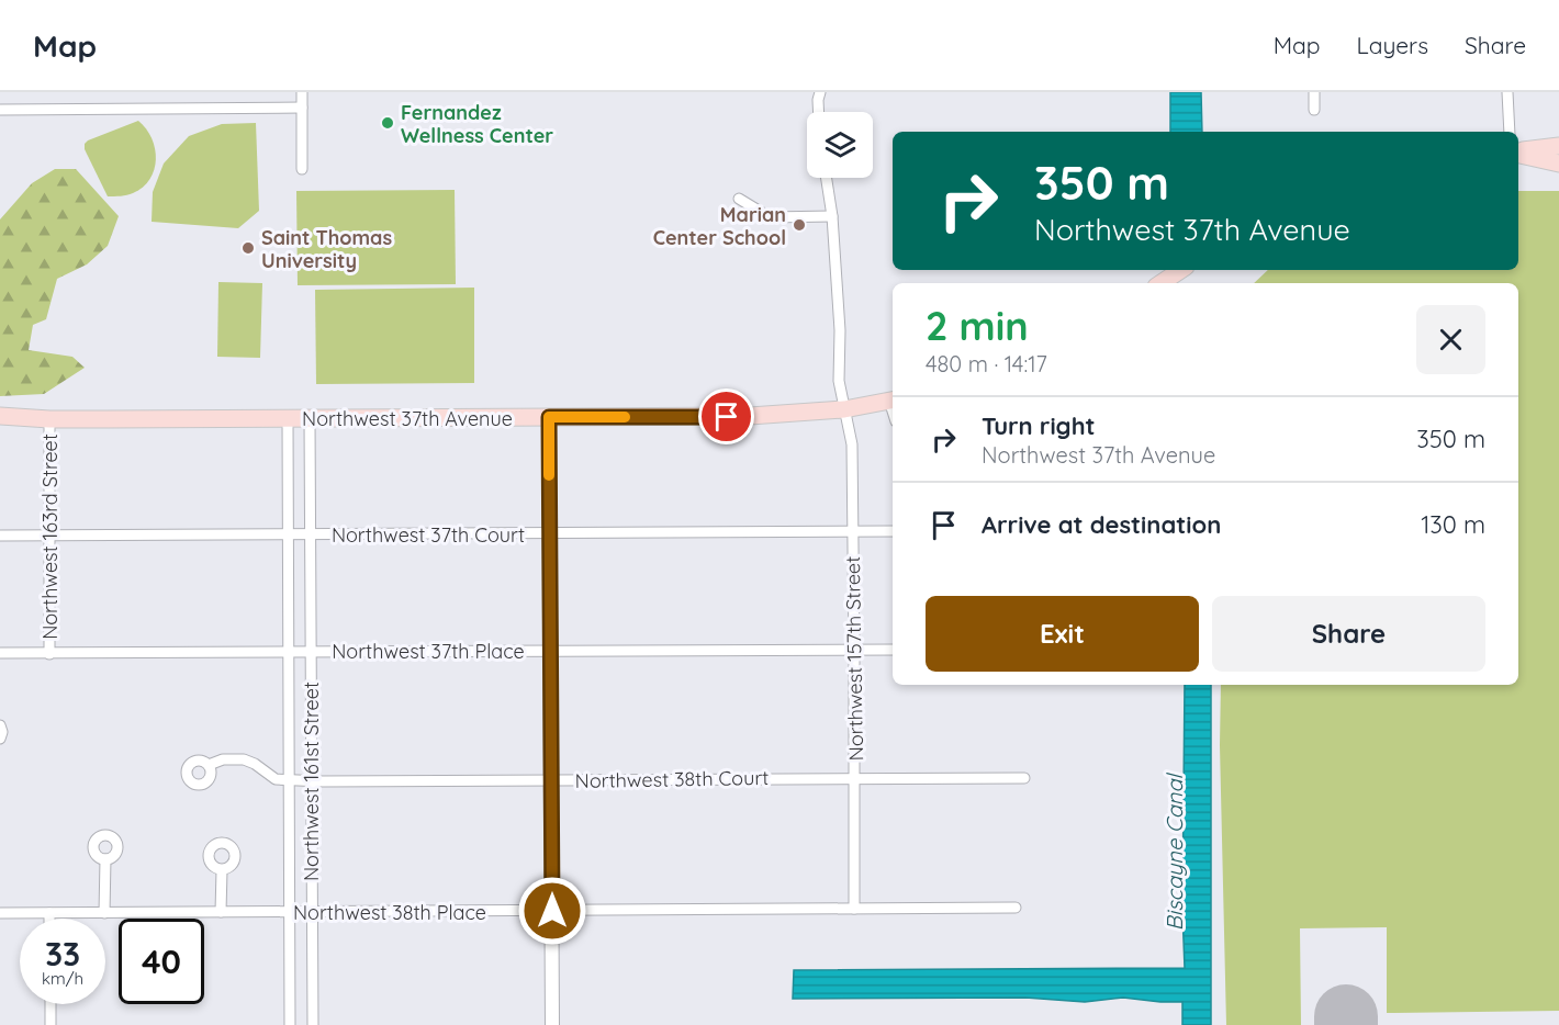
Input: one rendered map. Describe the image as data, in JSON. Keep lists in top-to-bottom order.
{
  "streets": {
    "main road": ["Northwest 37th Avenue"],
    "street": [
      "Northwest 37th Court",
      "Northwest 163rd Street",
      "Northwest 37th Place",
      "Northwest 157th Street",
      "Northwest 38th Court",
      "Northwest 161st Street",
      "Northwest 38th Place"
    ]
  },
  "crossings": [
    ["Northwest 37th Avenue", "Northwest 163rd Street"],
    ["Northwest 37th Avenue", "Northwest 157th Street"],
    ["Northwest 37th Avenue", "Northwest 161st Street"],
    ["Northwest 37th Court", "Northwest 163rd Street"],
    ["Northwest 37th Court", "Northwest 157th Street"],
    ["Northwest 37th Court", "Northwest 161st Street"],
    ["Northwest 163rd Street", "Northwest 37th Place"],
    ["Northwest 37th Place", "Northwest 157th Street"],
    ["Northwest 37th Place", "Northwest 161st Street"],
    ["Northwest 157th Street", "Northwest 38th Court"],
    ["Northwest 157th Street", "Northwest 38th Place"],
    ["Northwest 38th Court", "Northwest 161st Street"],
    ["Northwest 161st Street", "Northwest 38th Place"]
  ],
  "water": ["Biscayne Canal"],
  "places": ["Fernandez Wellness Center", "Marian Center School", "Saint Thomas University"],
  "page": {
    "header": "Map",
    "nav": ["Map", "Layers", "Share"],
    "turn": ["350 m", "Northwest 37th Avenue"],
    "heading": ["2 min", "480 m · 14:17"],
    "list": [
      {
        "name": "Turn right",
        "note": "Northwest 37th Avenue",
        "value": "350 m"
      },
      {
        "name": "Arrive at destination",
        "value": "130 m"
      }
    ],
    "buttons": ["Exit", "Share"],
    "speed": "33 km/h",
    "limit": "40"
  }
}
